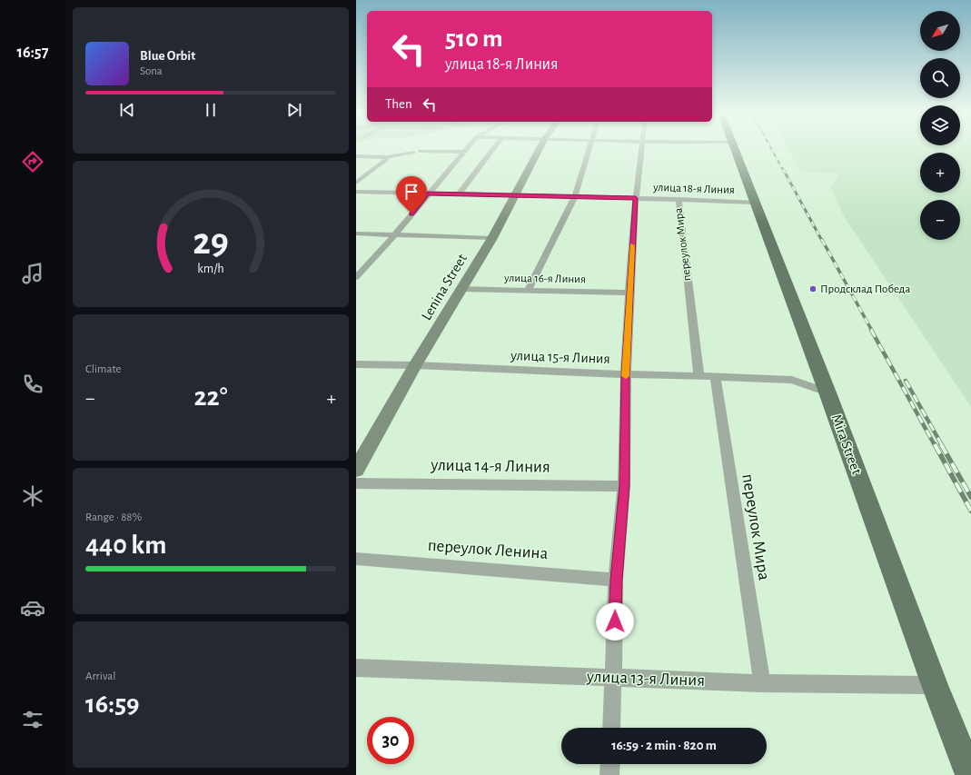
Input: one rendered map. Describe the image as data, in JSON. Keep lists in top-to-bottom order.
{
  "streets": {
    "main road": ["Lenina Street", "Mira Street"],
    "street": [
      "улица 18-я Линия",
      "переулок Мира",
      "улица 16-я Линия",
      "улица 15-я Линия",
      "улица 14-я Линия",
      "переулок Ленина",
      "улица 13-я Линия"
    ]
  },
  "crossings": [
    ["улица 18-я Линия", "переулок Мира"],
    ["улица 18-я Линия", "Lenina Street"],
    ["улица 18-я Линия", "Mira Street"],
    ["переулок Мира", "улица 15-я Линия"],
    ["переулок Мира", "улица 13-я Линия"],
    ["улица 16-я Линия", "Lenina Street"],
    ["Lenina Street", "улица 15-я Линия"],
    ["улица 15-я Линия", "Mira Street"],
    ["Mira Street", "улица 13-я Линия"]
  ],
  "places": ["Продсклад Победа"],
  "north": "bottom left",
  "page": {
    "tabs": "16:57",
    "map_buttons": ["+", "−"],
    "turn": ["510 m", "улица 18-я Линия"],
    "song": ["Blue Orbit", "Sona"],
    "then": "Then",
    "tile": [
      "Climate",
      ["Range · 88%", "440 km"],
      ["Arrival", "16:59"]
    ],
    "heat": ["−", "22°", "+"],
    "limit": "30",
    "trip": "16:59 · 2 min · 820 m",
    "gauge": ["29", "km/h"]
  }
}
